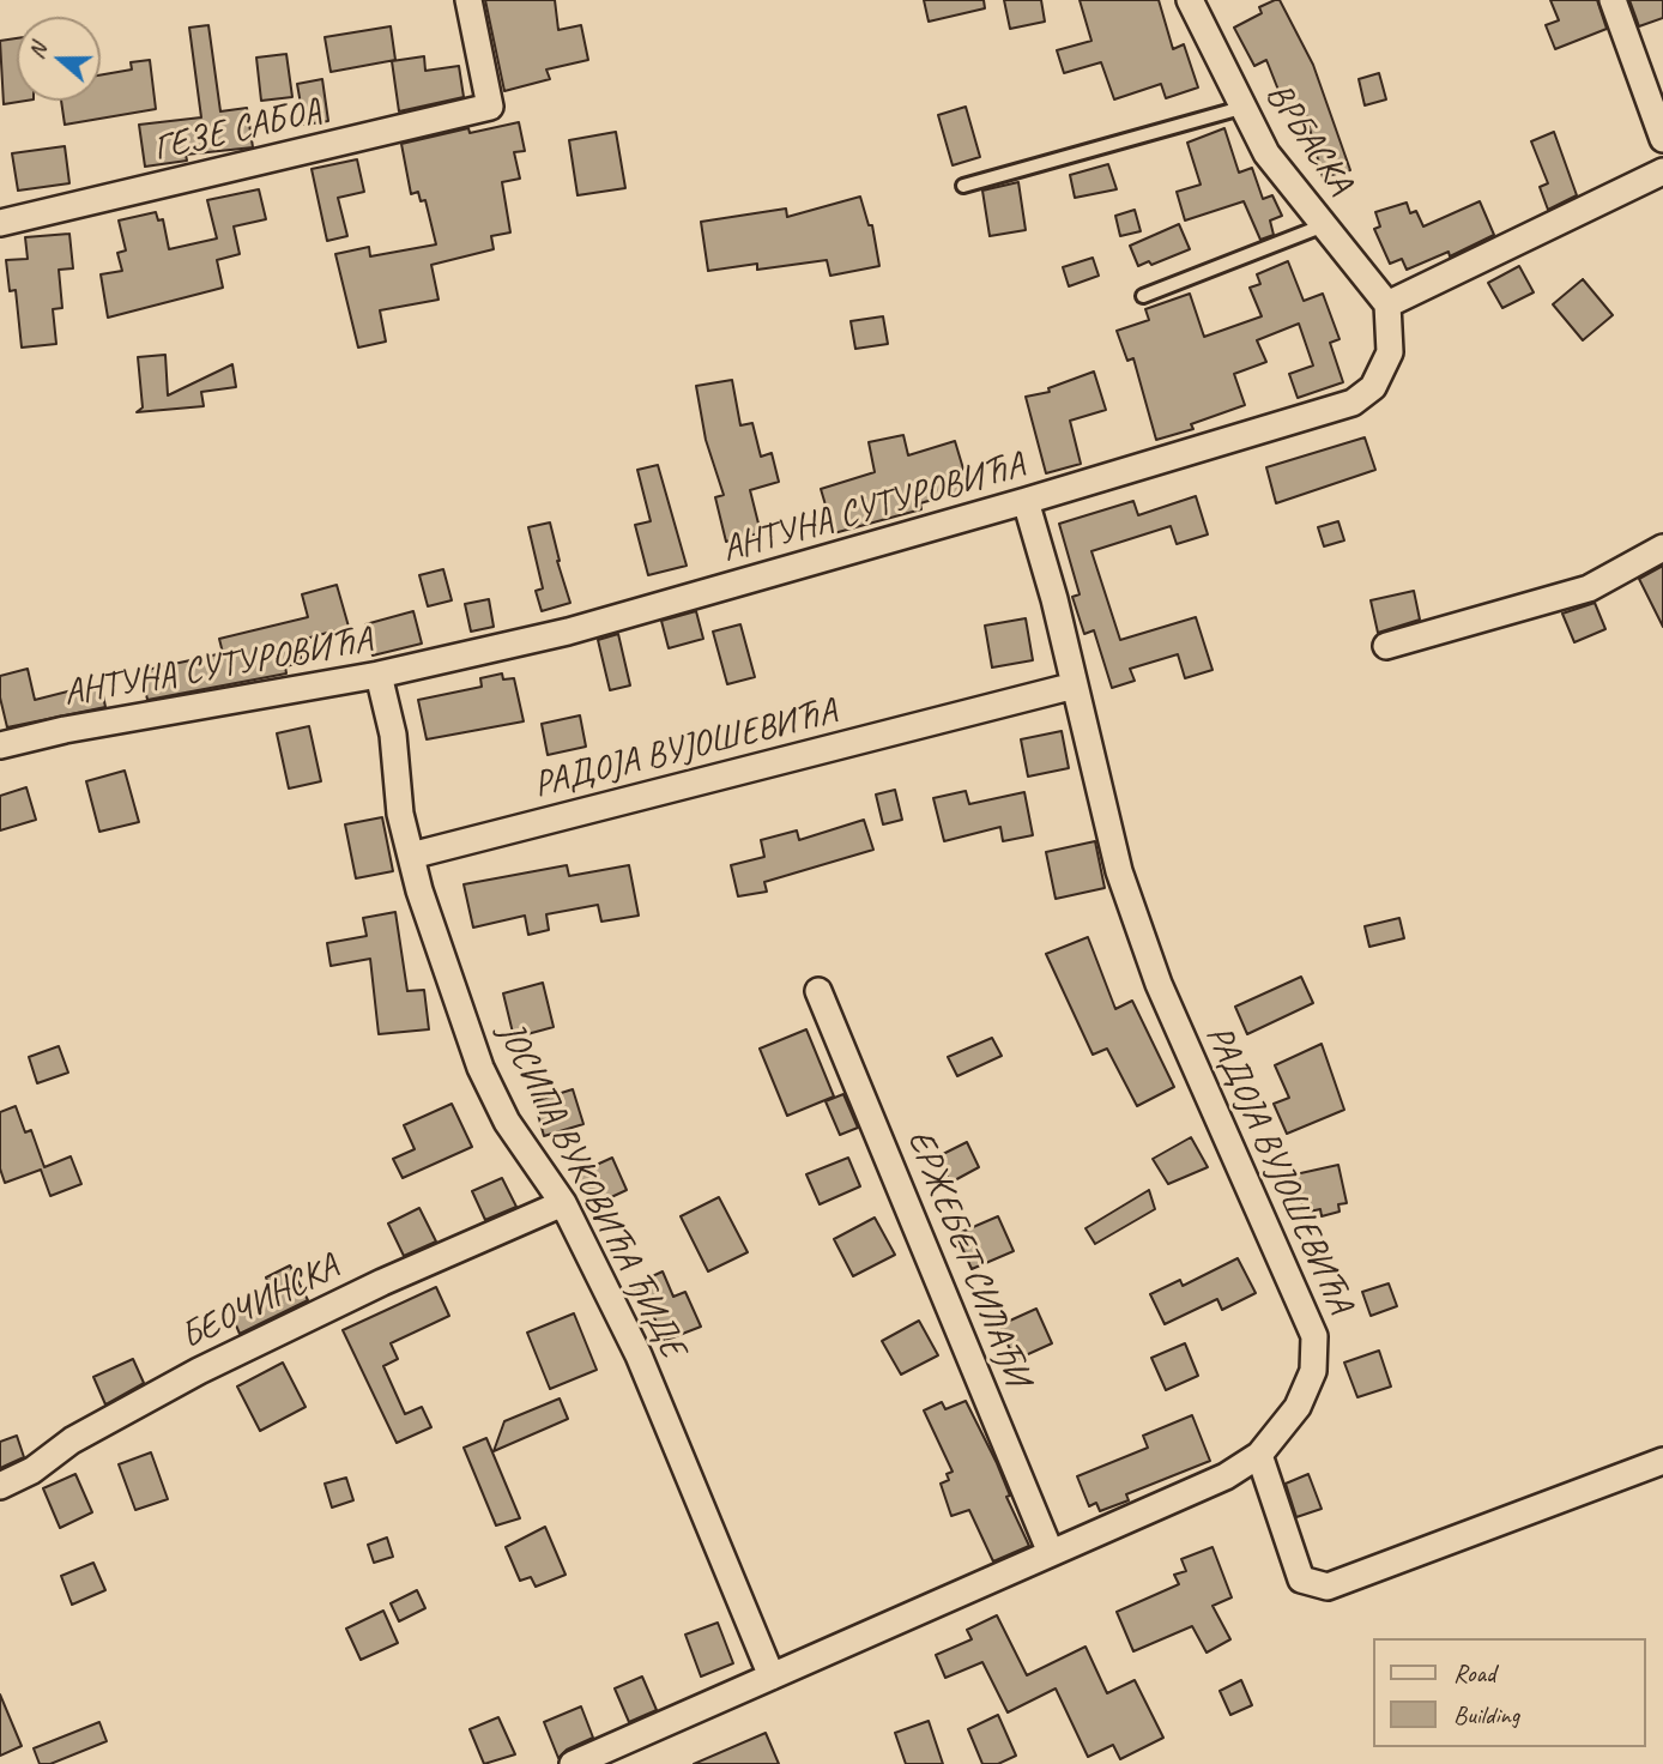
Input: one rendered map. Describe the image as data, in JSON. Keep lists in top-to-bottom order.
{
  "streets": {
    "street": [
      "ГЕЗЕ САБОА",
      "ВРБАСКА",
      "АНТУНА СУТУРОВИЋА",
      "РАДОЈА ВУЈОШЕВИЋА",
      "ЈОСИПА ВУКОВИЋА ЂИДЕ",
      "ЕРЖЕБЕТ СИЛАЂИ",
      "БЕОЧИНСКА"
    ]
  },
  "crossings": [
    ["ВРБАСКА", "АНТУНА СУТУРОВИЋА"],
    ["АНТУНА СУТУРОВИЋА", "РАДОЈА ВУЈОШЕВИЋА"],
    ["АНТУНА СУТУРОВИЋА", "ЈОСИПА ВУКОВИЋА ЂИДЕ"],
    ["РАДОЈА ВУЈОШЕВИЋА", "ЈОСИПА ВУКОВИЋА ЂИДЕ"],
    ["ЈОСИПА ВУКОВИЋА ЂИДЕ", "БЕОЧИНСКА"]
  ],
  "legend": ["Road", "Building"],
  "north": "left"
}
